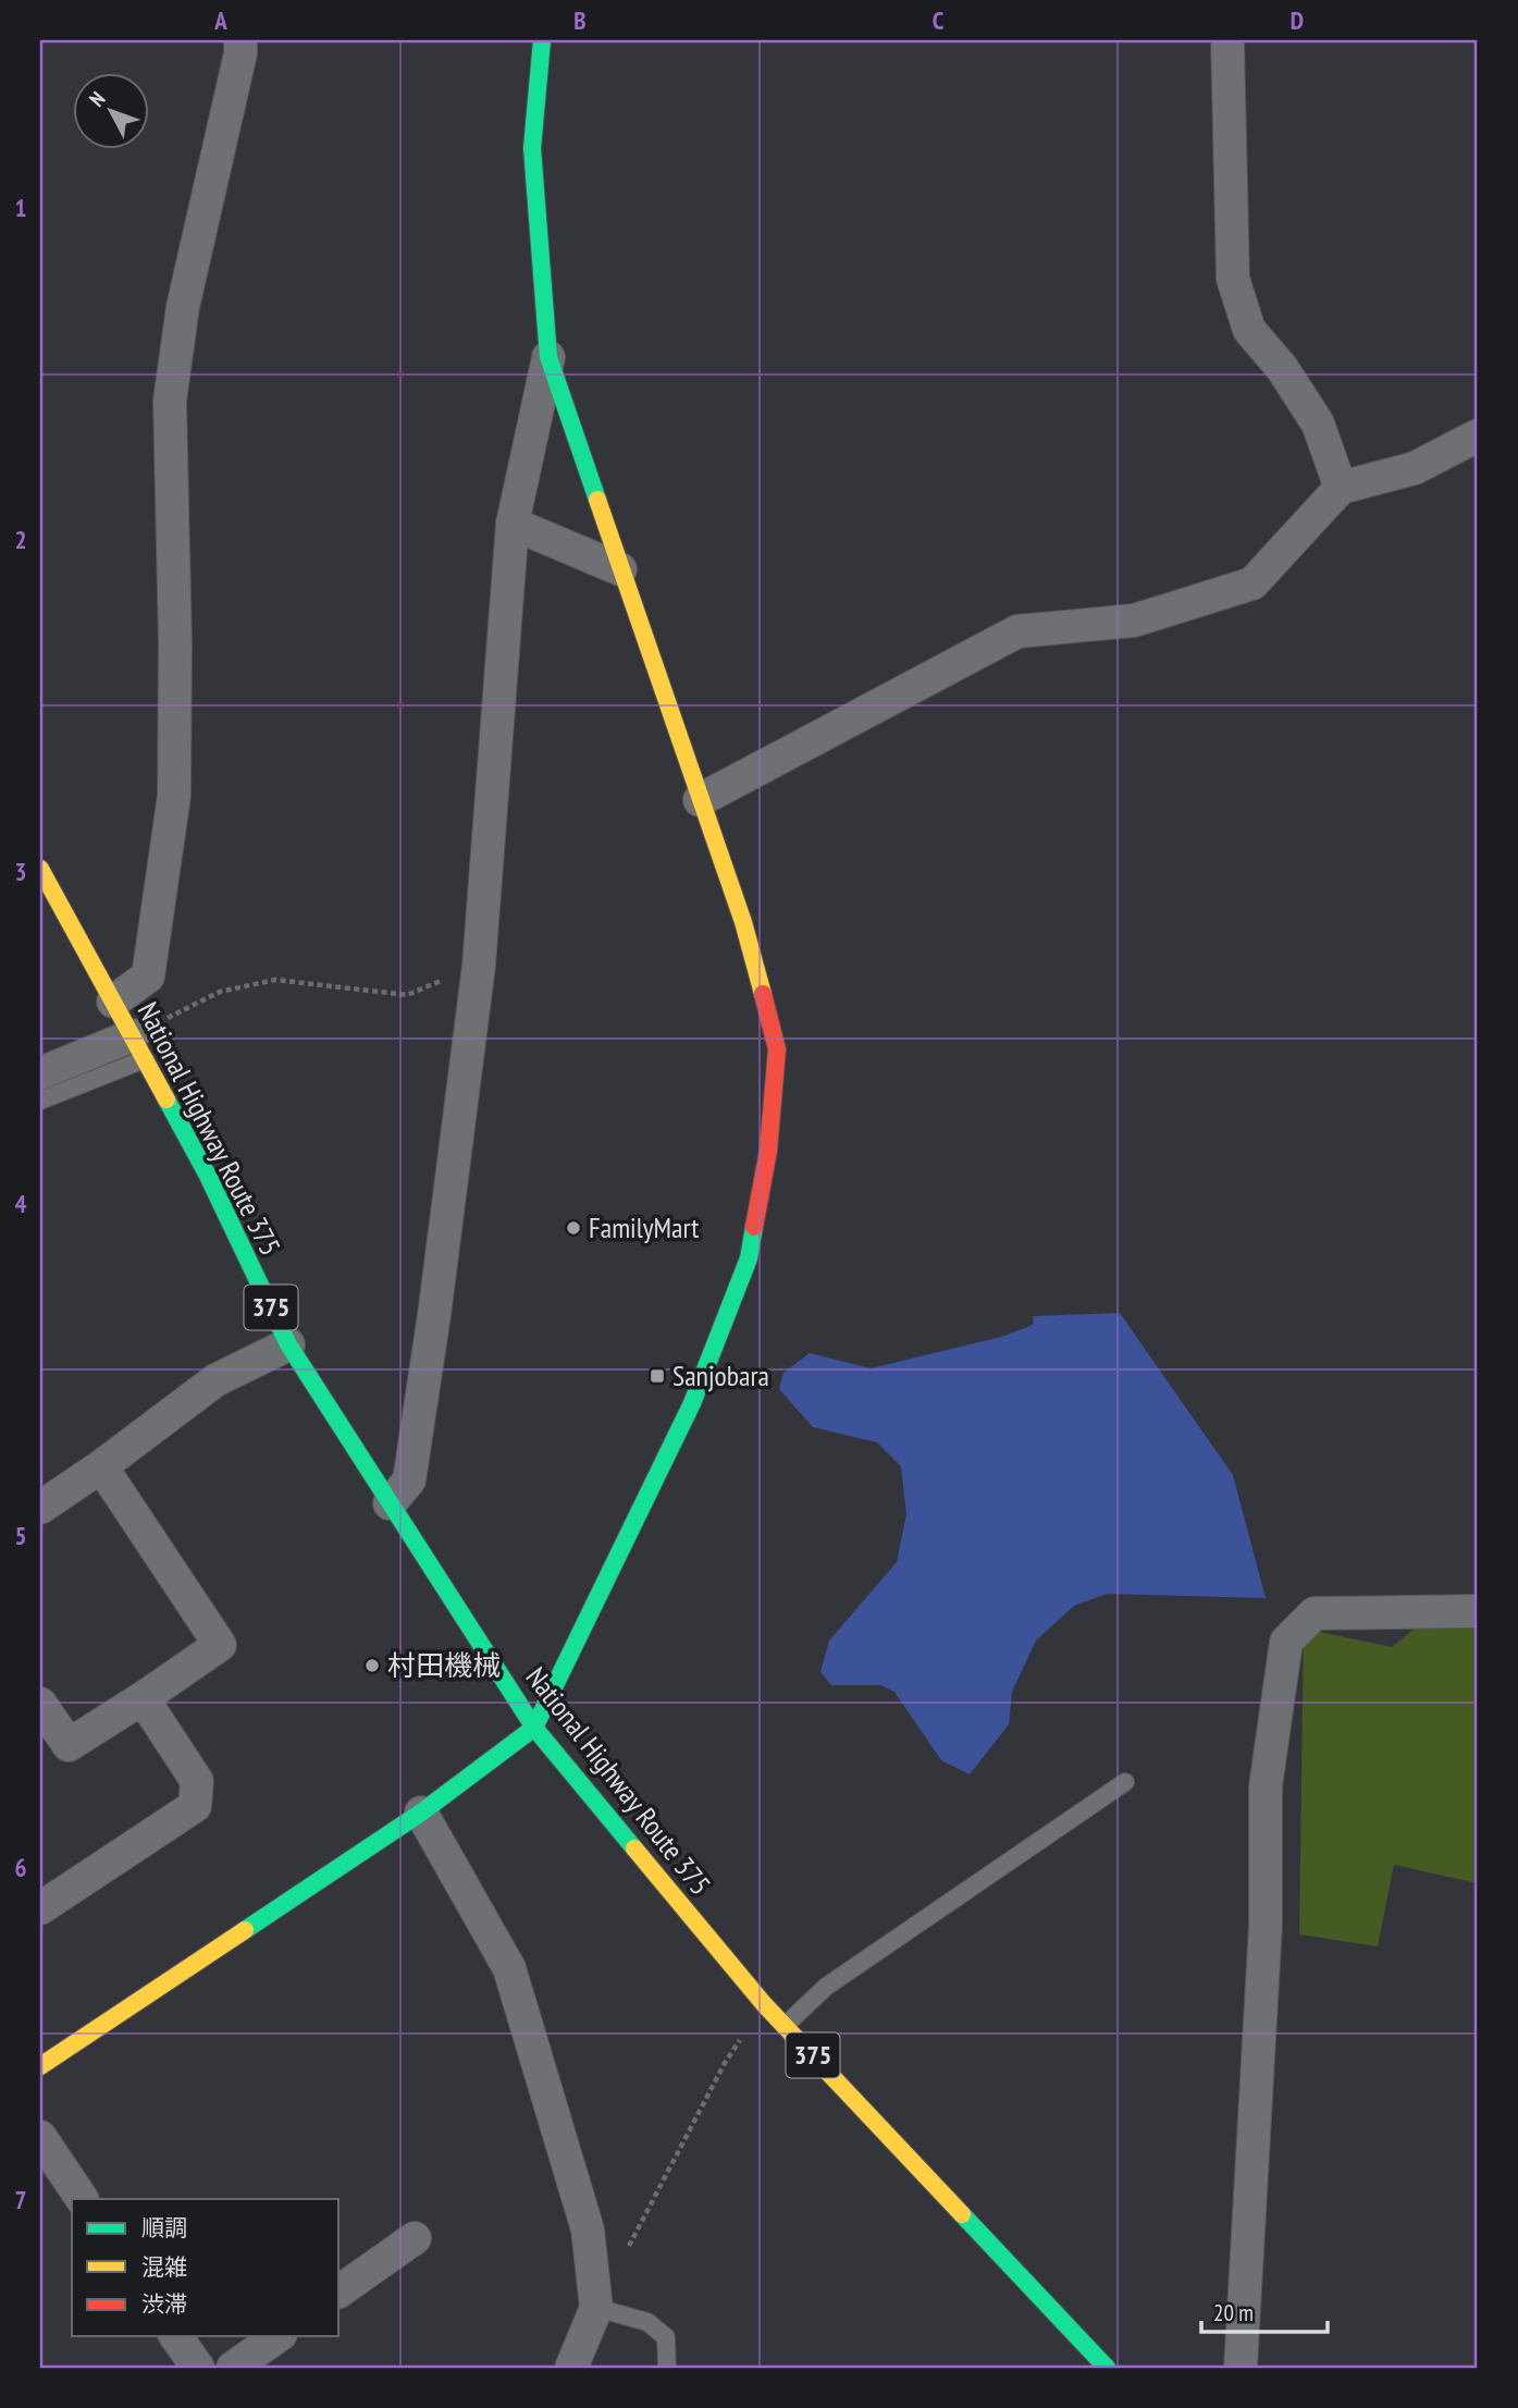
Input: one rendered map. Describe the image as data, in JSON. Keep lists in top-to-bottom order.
{
  "streets": {
    "main road": ["National Highway Route 375", "375"]
  },
  "places": {
    "other": ["FamilyMart", "村田機械"],
    "transit": ["Sanjobara"]
  },
  "legend": ["順調", "混雑", "渋滞"],
  "scale_bar": "20 m",
  "north": "top left",
  "grid": {
    "columns": [
      "A",
      "B",
      "C",
      "D"
    ],
    "rows": [
      "1",
      "2",
      "3",
      "4",
      "5",
      "6",
      "7"
    ]
  }
}
